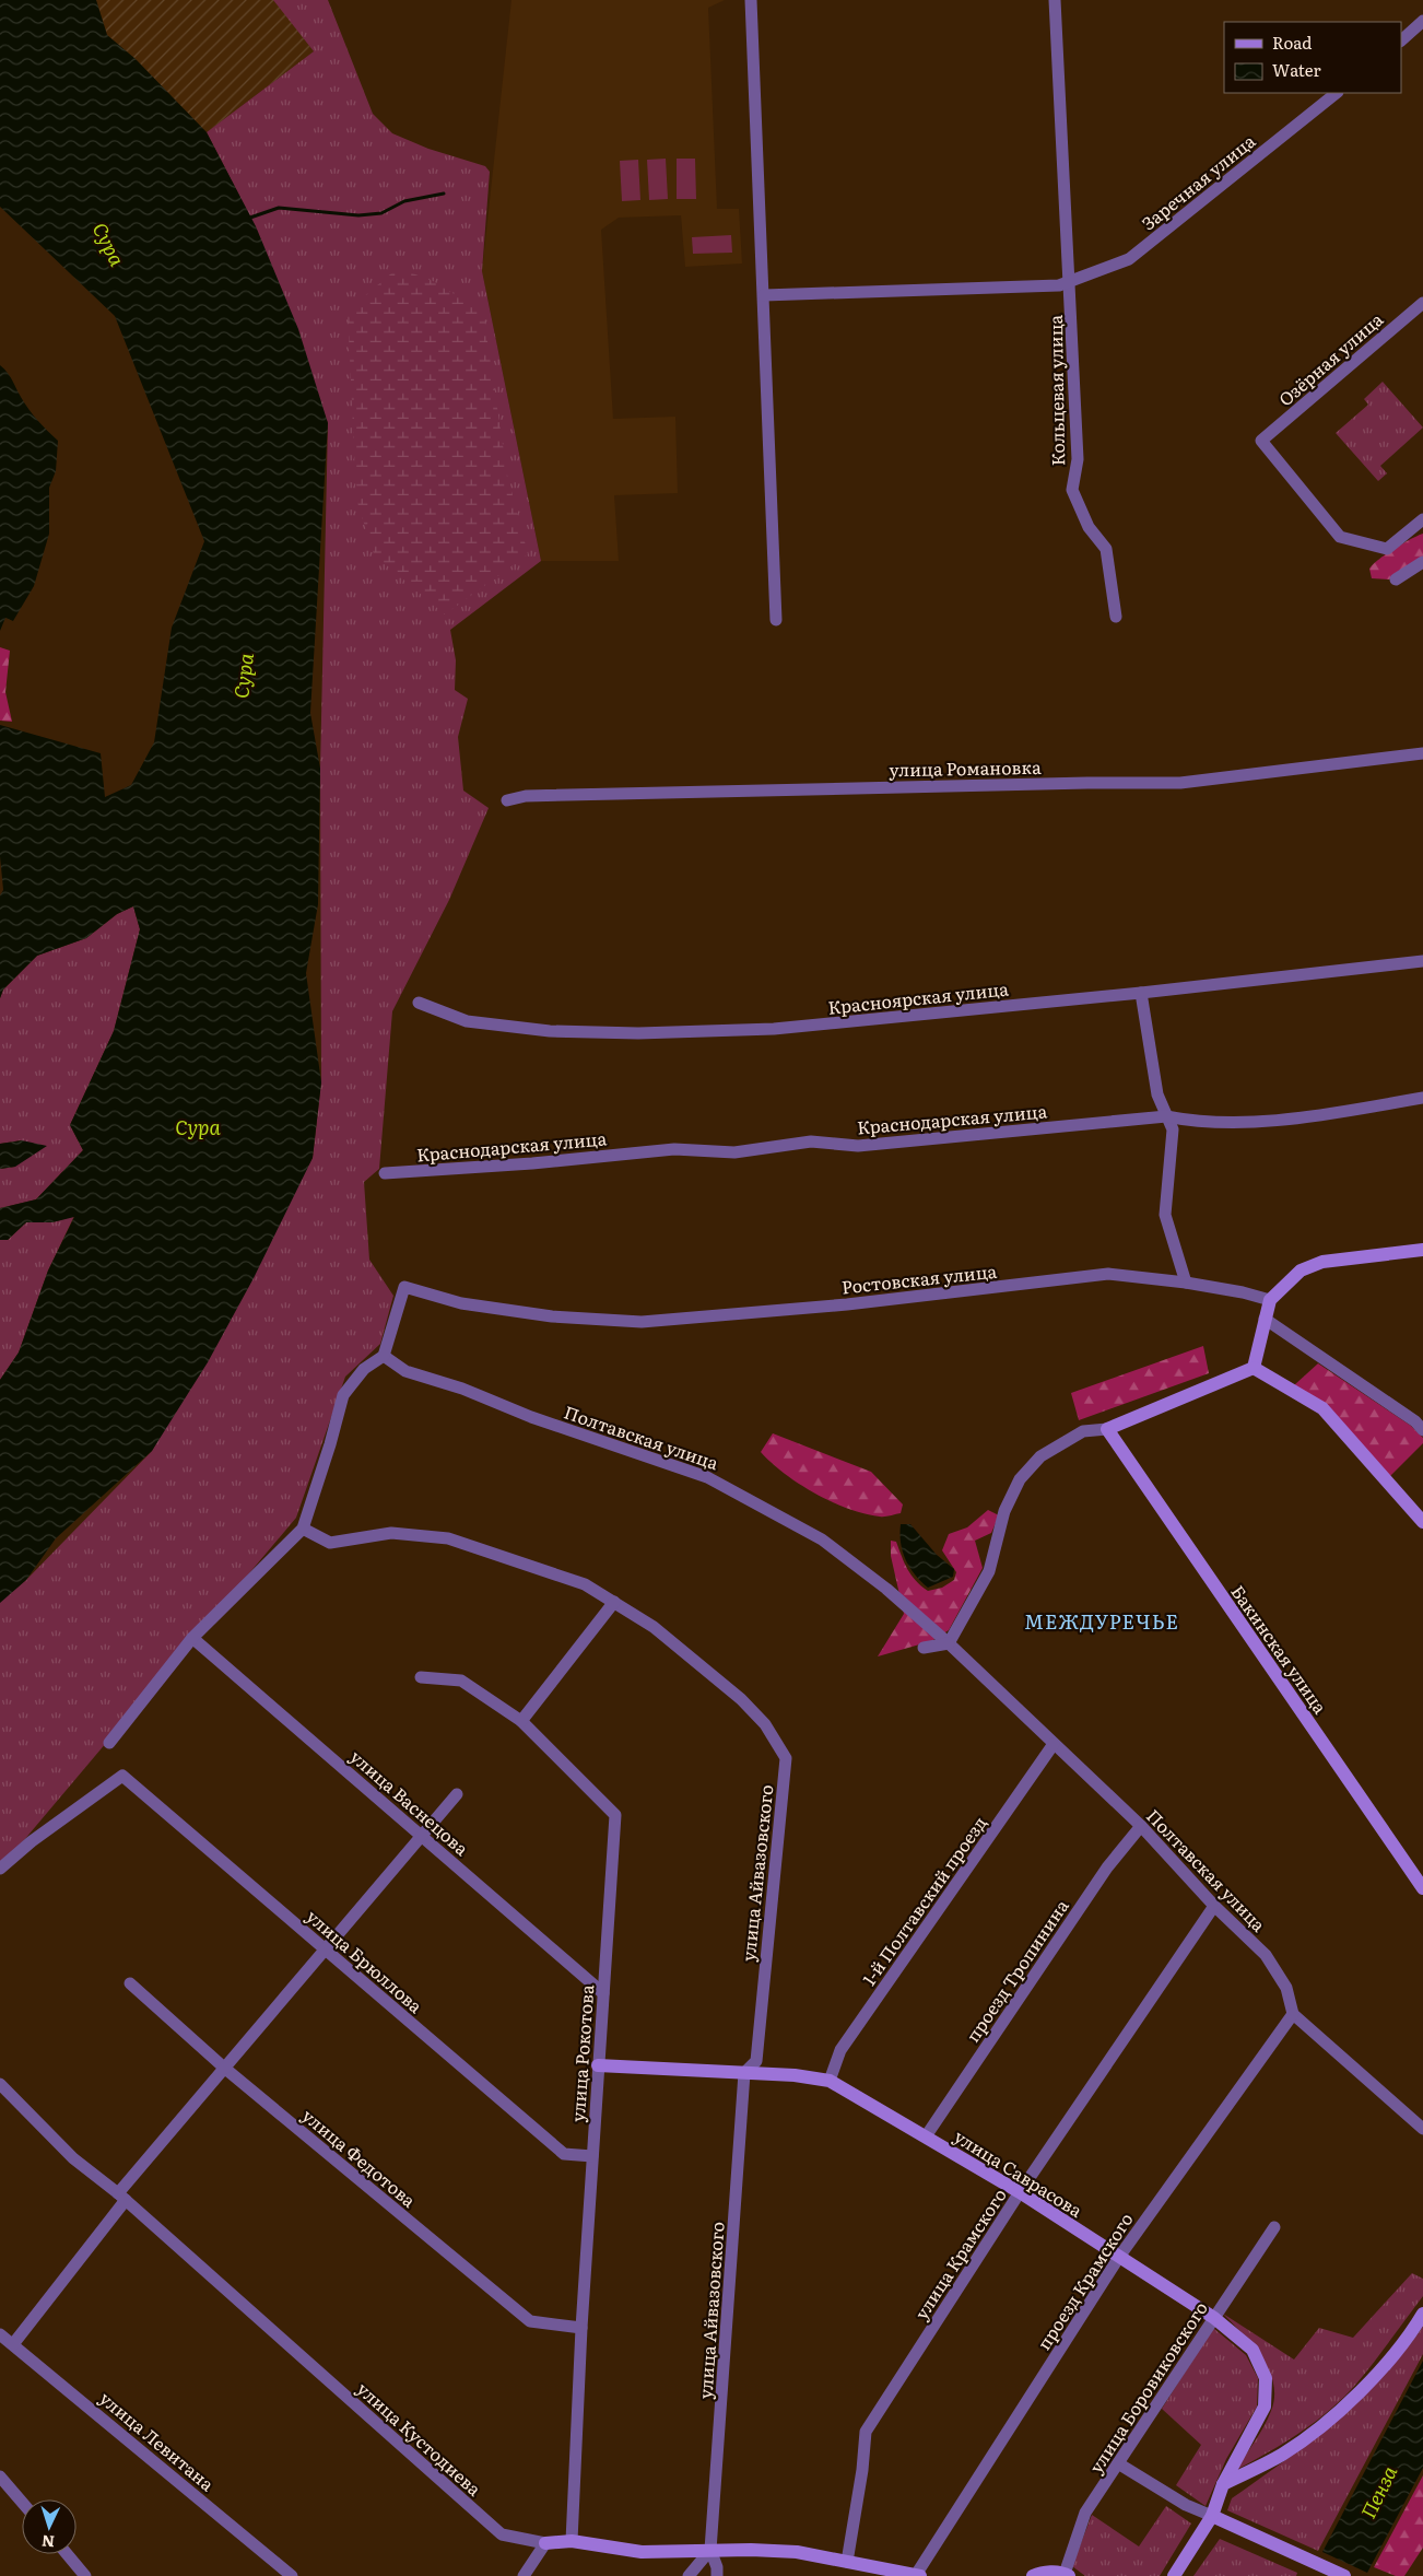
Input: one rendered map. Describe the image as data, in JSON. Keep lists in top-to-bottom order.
{
  "streets": {
    "street": [
      "Заречная улица",
      "Озёрная улица",
      "Кольцевая улица",
      "улица Романовка",
      "Красноярская улица",
      "Краснодарская улица",
      "Ростовская улица",
      "Полтавская улица",
      "Бакинская улица",
      "улица Васнецова",
      "улица Айвазовского",
      "1-й Полтавский проезд",
      "улица Брюллова",
      "проезд Тропинина",
      "улица Рокотова",
      "улица Федотова",
      "улица Саврасова",
      "улица Крамского",
      "проезд Крамского",
      "улица Боровиковского",
      "улица Кустодиева",
      "улица Левитана"
    ]
  },
  "crossings": [
    ["Заречная улица", "Кольцевая улица"],
    ["Ростовская улица", "Полтавская улица"],
    ["Полтавская улица", "1-й Полтавский проезд"],
    ["Полтавская улица", "проезд Тропинина"],
    ["Полтавская улица", "улица Крамского"],
    ["Полтавская улица", "проезд Крамского"],
    ["улица Васнецова", "улица Рокотова"],
    ["улица Айвазовского", "улица Саврасова"],
    ["улица Айвазовского", "улица Кустодиева"],
    ["1-й Полтавский проезд", "улица Саврасова"],
    ["улица Брюллова", "улица Рокотова"],
    ["проезд Тропинина", "улица Саврасова"],
    ["улица Рокотова", "улица Федотова"],
    ["улица Рокотова", "улица Саврасова"],
    ["улица Рокотова", "улица Кустодиева"],
    ["улица Саврасова", "улица Крамского"],
    ["улица Саврасова", "проезд Крамского"],
    ["улица Саврасова", "улица Боровиковского"],
    ["улица Крамского", "улица Кустодиева"],
    ["проезд Крамского", "улица Кустодиева"]
  ],
  "districts": ["МЕЖДУРЕЧЬЕ"],
  "water": ["Сура", "Пенза"],
  "legend": ["Road", "Water"],
  "north": "bottom"
}
